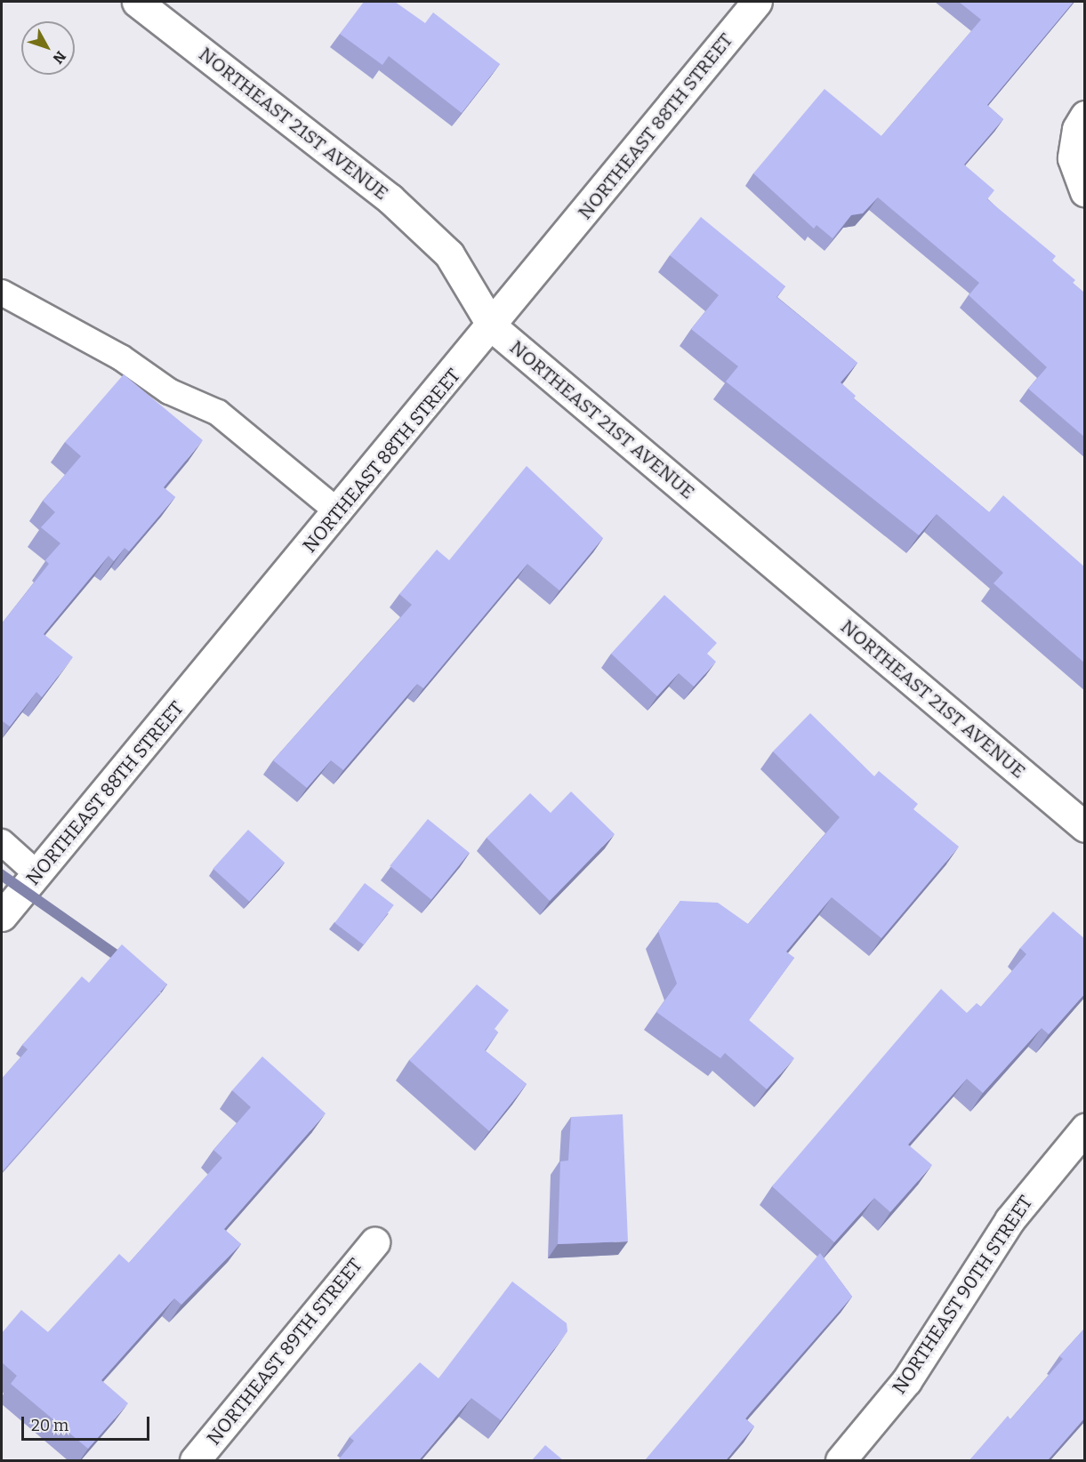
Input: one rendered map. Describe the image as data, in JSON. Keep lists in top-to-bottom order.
{
  "streets": {
    "street": [
      "NORTHEAST 21ST AVENUE",
      "NORTHEAST 88TH STREET",
      "NORTHEAST 90TH STREET",
      "NORTHEAST 89TH STREET"
    ]
  },
  "crossings": [
    ["NORTHEAST 21ST AVENUE", "NORTHEAST 88TH STREET"]
  ],
  "scale_bar": "20 m",
  "north": "bottom right"
}
